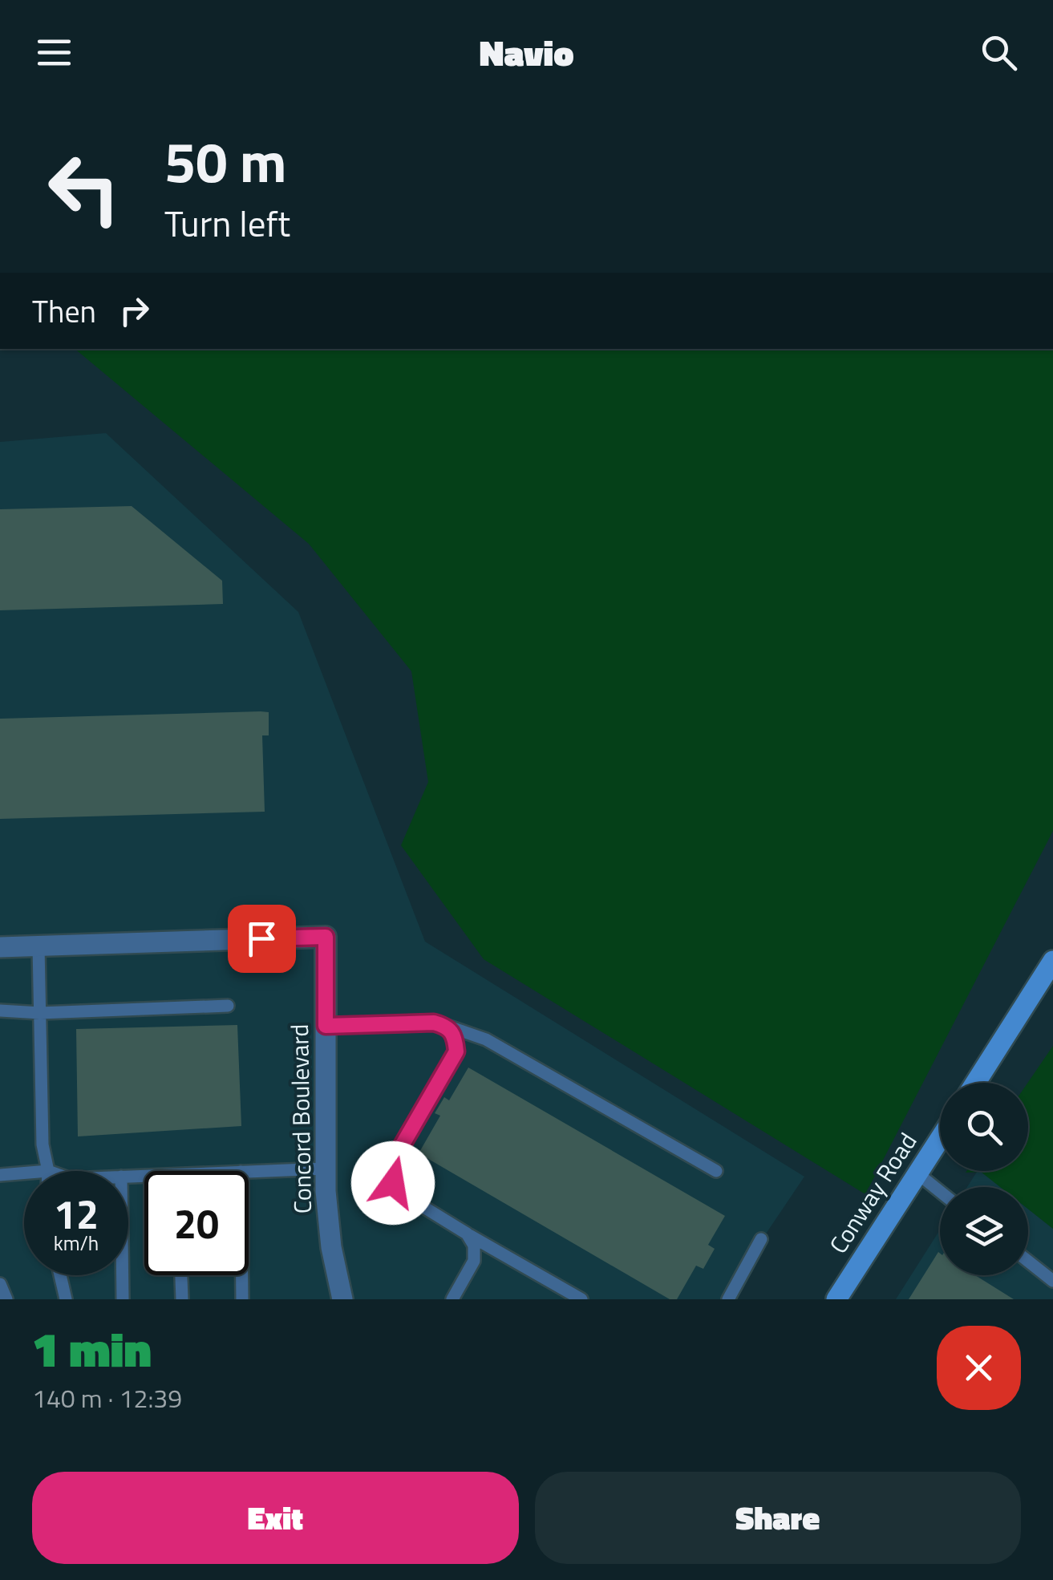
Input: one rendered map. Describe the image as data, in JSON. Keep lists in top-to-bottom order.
{
  "streets": {
    "street": ["Concord Boulevard", "Conway Road"]
  },
  "page": {
    "header": "Navio",
    "turn": ["50 m", "Turn left"],
    "then": "Then",
    "speed": "12 km/h",
    "limit": "20",
    "heading": ["1 min", "140 m · 12:39"],
    "buttons": ["Exit", "Share"]
  }
}
